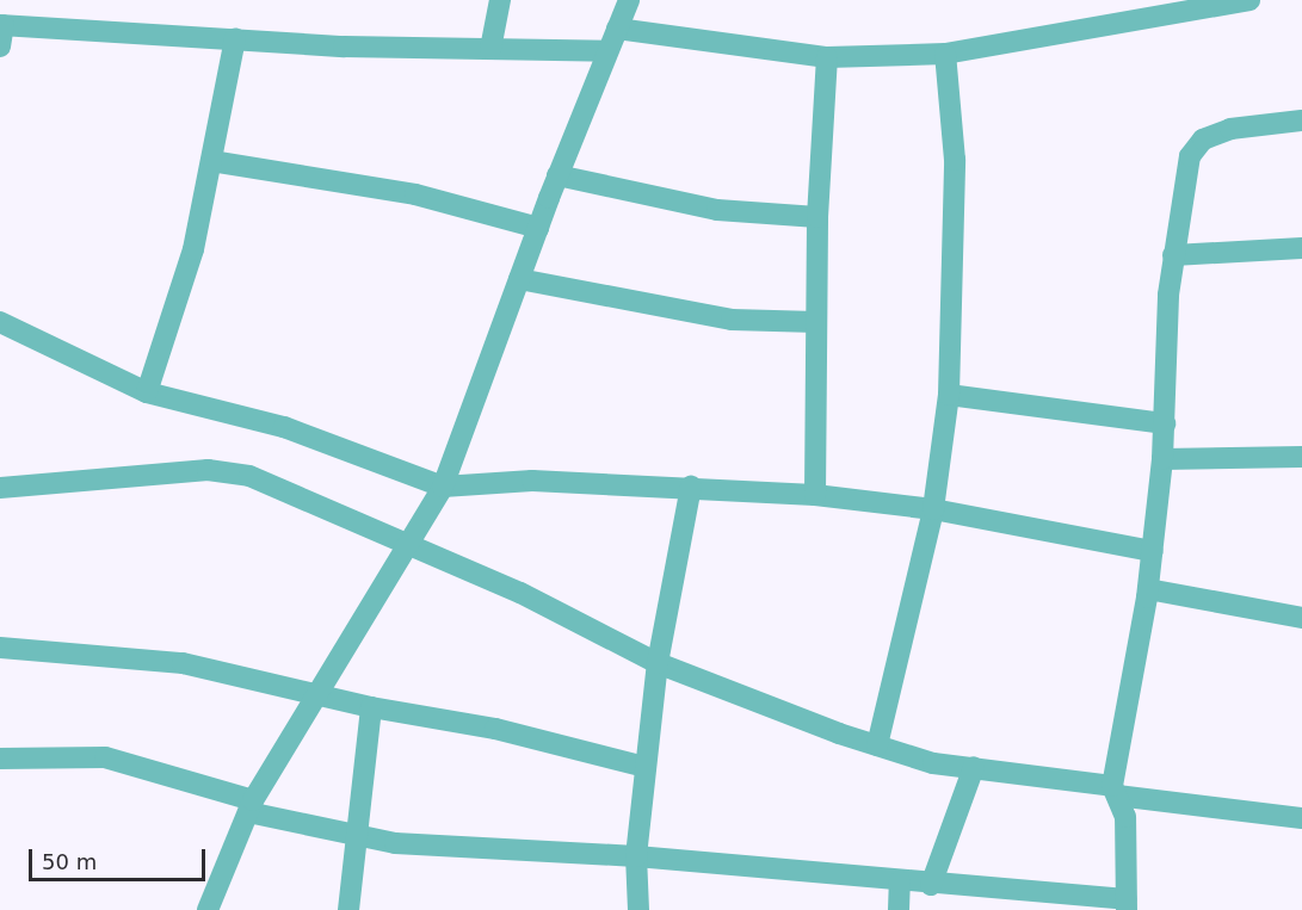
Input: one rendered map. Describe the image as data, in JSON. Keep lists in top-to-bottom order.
{
  "scale_bar": "50 m"
}
